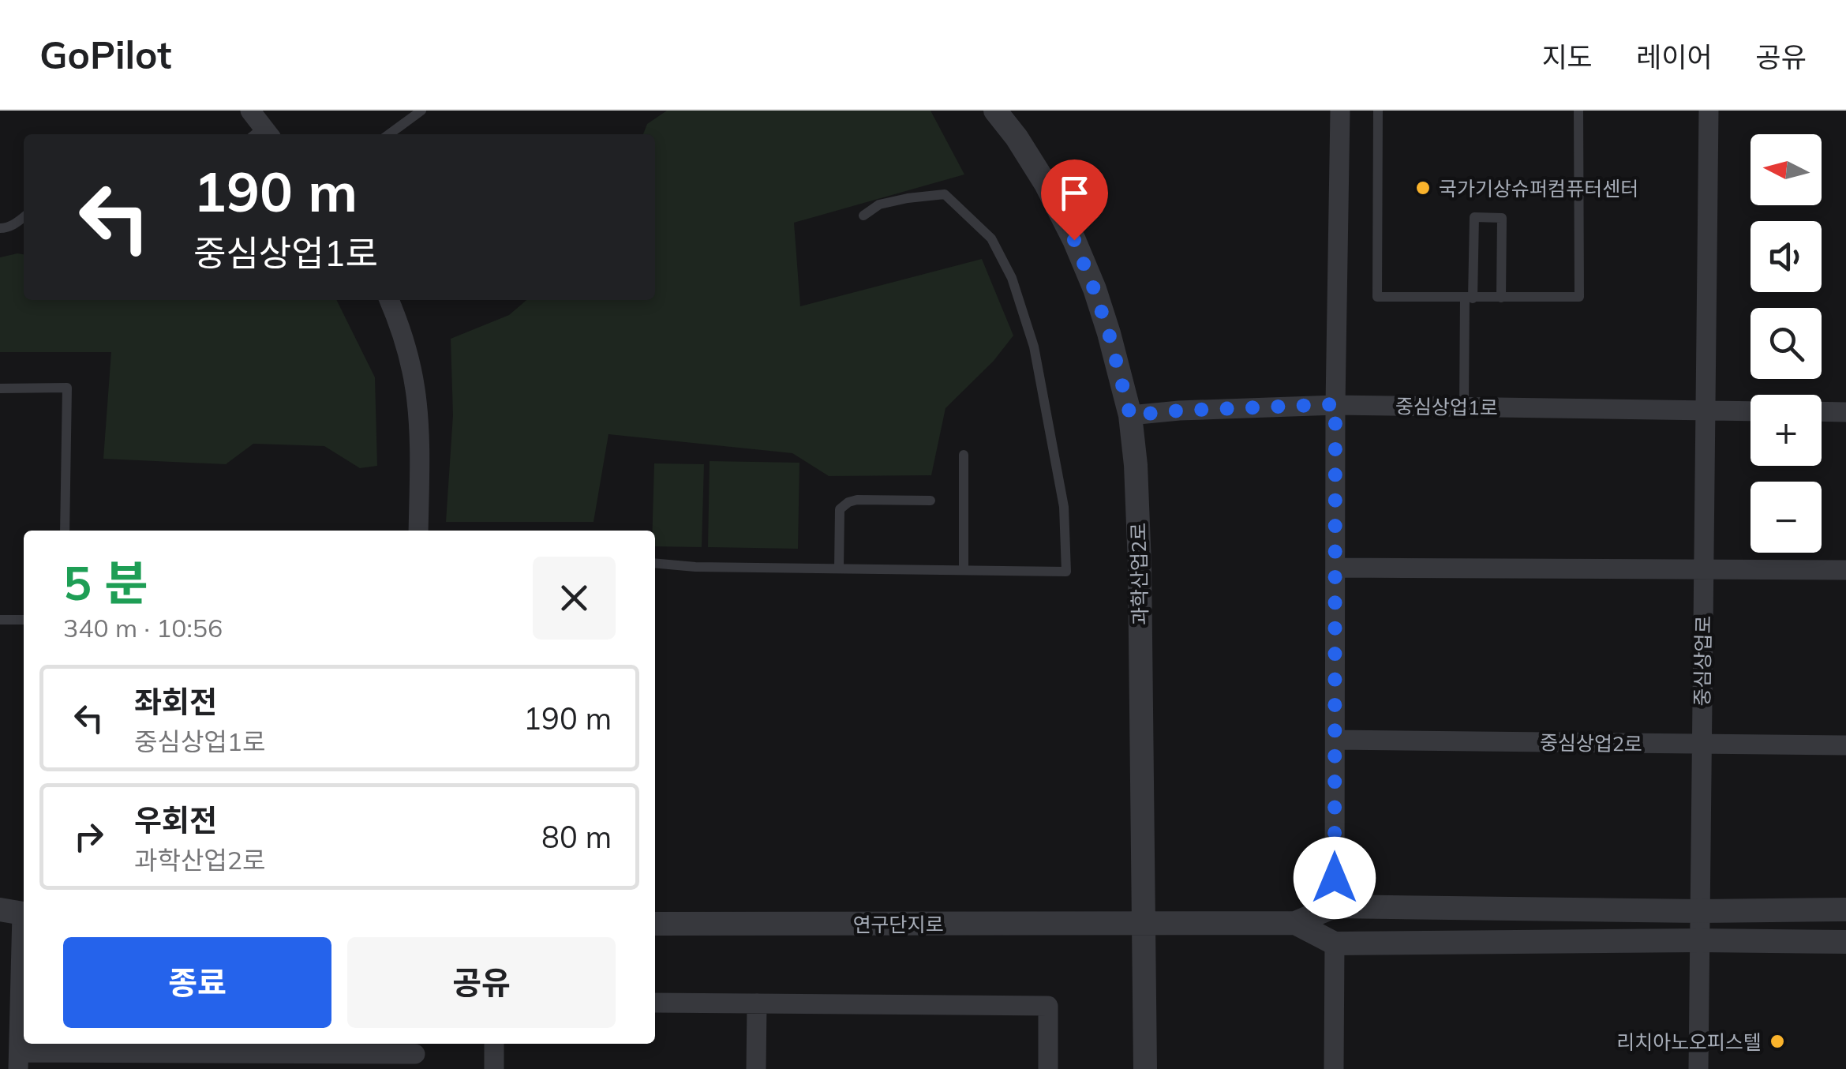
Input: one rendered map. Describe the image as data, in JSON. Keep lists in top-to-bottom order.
{
  "streets": {
    "street": [
      "중심상업1로",
      "과학산업2로",
      "중심상업로",
      "중심상업2로",
      "연구단지로"
    ]
  },
  "crossings": [
    ["중심상업1로", "과학산업2로"],
    ["중심상업1로", "중심상업로"],
    ["과학산업2로", "연구단지로"],
    ["중심상업로", "중심상업2로"]
  ],
  "places": ["국가기상슈퍼컴퓨터센터", "리치아노오피스텔"],
  "north": "left",
  "page": {
    "header": "GoPilot",
    "nav": ["지도", "레이어", "공유"],
    "map_buttons": ["+", "−"],
    "turn": ["190 m", "중심상업1로"],
    "heading": ["5 분", "340 m · 10:56"],
    "list": [
      {
        "name": "좌회전",
        "note": "중심상업1로",
        "value": "190 m"
      },
      {
        "name": "우회전",
        "note": "과학산업2로",
        "value": "80 m"
      }
    ],
    "buttons": ["종료", "공유"]
  }
}
